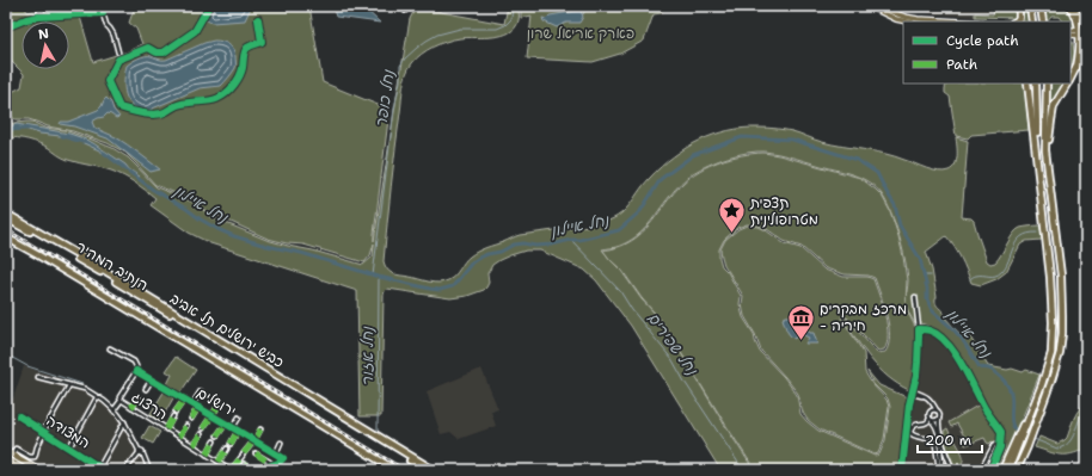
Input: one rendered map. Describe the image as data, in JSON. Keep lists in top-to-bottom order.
{
  "streets": {
    "highway": ["הנתיב המהיר", "כביש ירושלים תל אביב"],
    "street": ["ירושלים", "הרצוג", "המצודה"]
  },
  "crossings": [
    ["ירושלים", "הרצוג"]
  ],
  "water": [
    "נחל כופר",
    "נחל איילון",
    "נחל שפירים",
    "נחל אזור"
  ],
  "parks": ["פארק אריאל שרון"],
  "places": {
    "place": ["תצפית מטרופולינית"],
    "museum": ["מרכז מבקרים - חיריה"]
  },
  "legend": ["Cycle path", "Path"],
  "scale_bar": "200 m",
  "north": "top"
}
